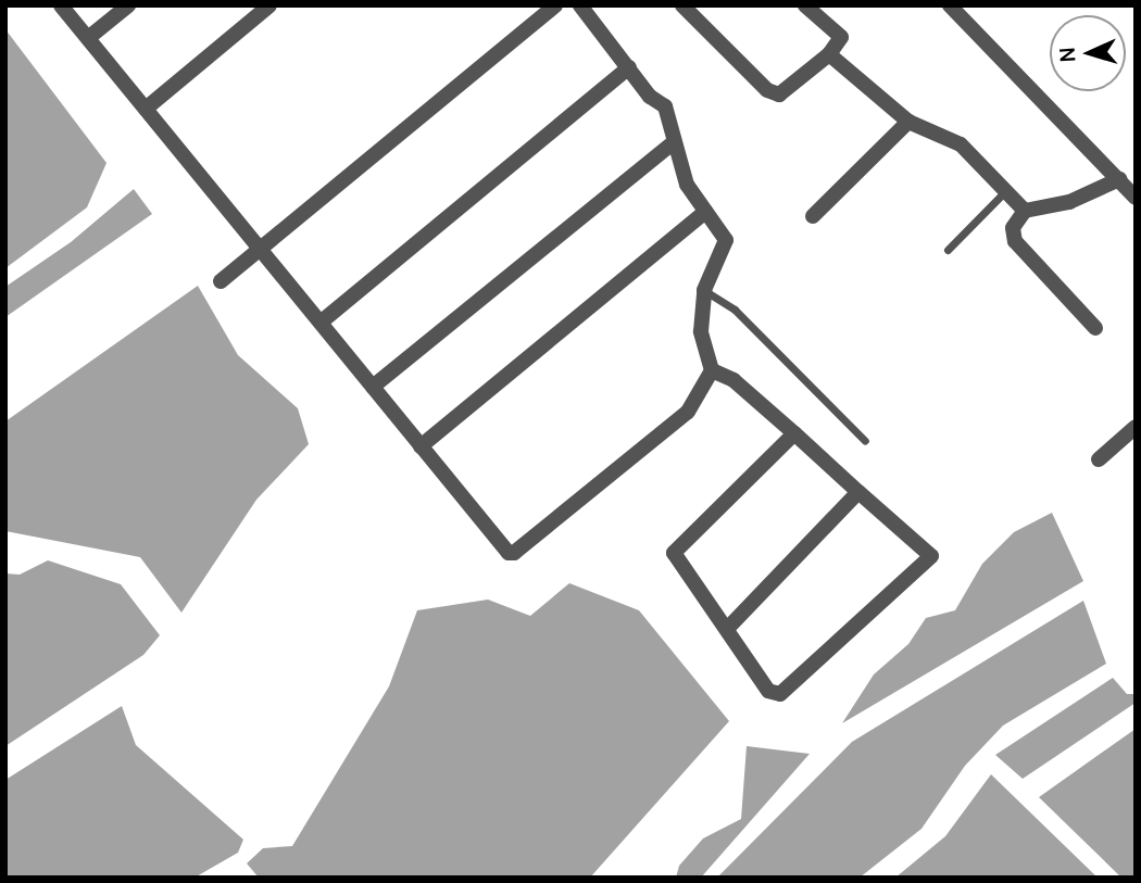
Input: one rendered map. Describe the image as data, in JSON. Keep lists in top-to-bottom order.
{
  "north": "left"
}
